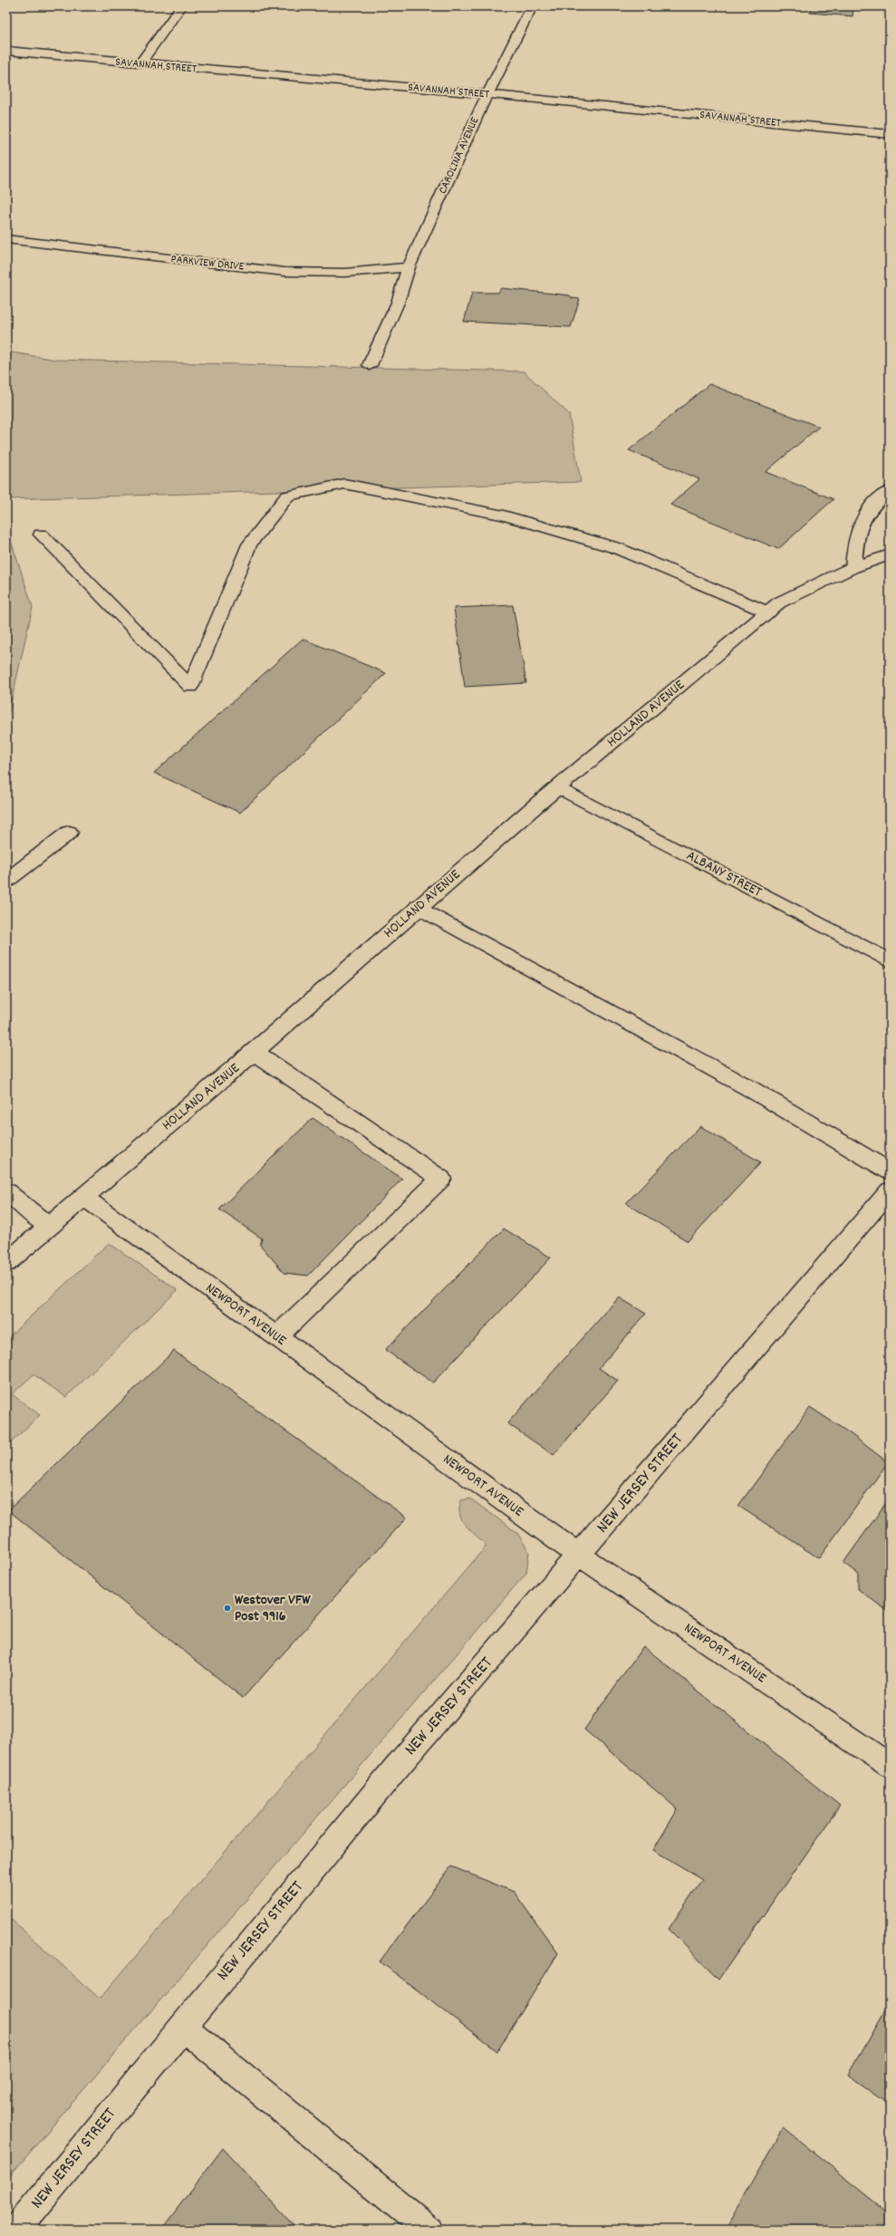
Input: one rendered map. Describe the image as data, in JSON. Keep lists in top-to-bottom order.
{
  "streets": {
    "street": [
      "SAVANNAH STREET",
      "CAROLINA AVENUE",
      "PARKVIEW DRIVE",
      "HOLLAND AVENUE",
      "ALBANY STREET",
      "NEWPORT AVENUE",
      "NEW JERSEY STREET"
    ]
  },
  "crossings": [
    ["SAVANNAH STREET", "CAROLINA AVENUE"],
    ["CAROLINA AVENUE", "PARKVIEW DRIVE"],
    ["HOLLAND AVENUE", "ALBANY STREET"],
    ["HOLLAND AVENUE", "NEWPORT AVENUE"],
    ["NEWPORT AVENUE", "NEW JERSEY STREET"]
  ],
  "places": ["Westover VFW Post 9916"]
}
